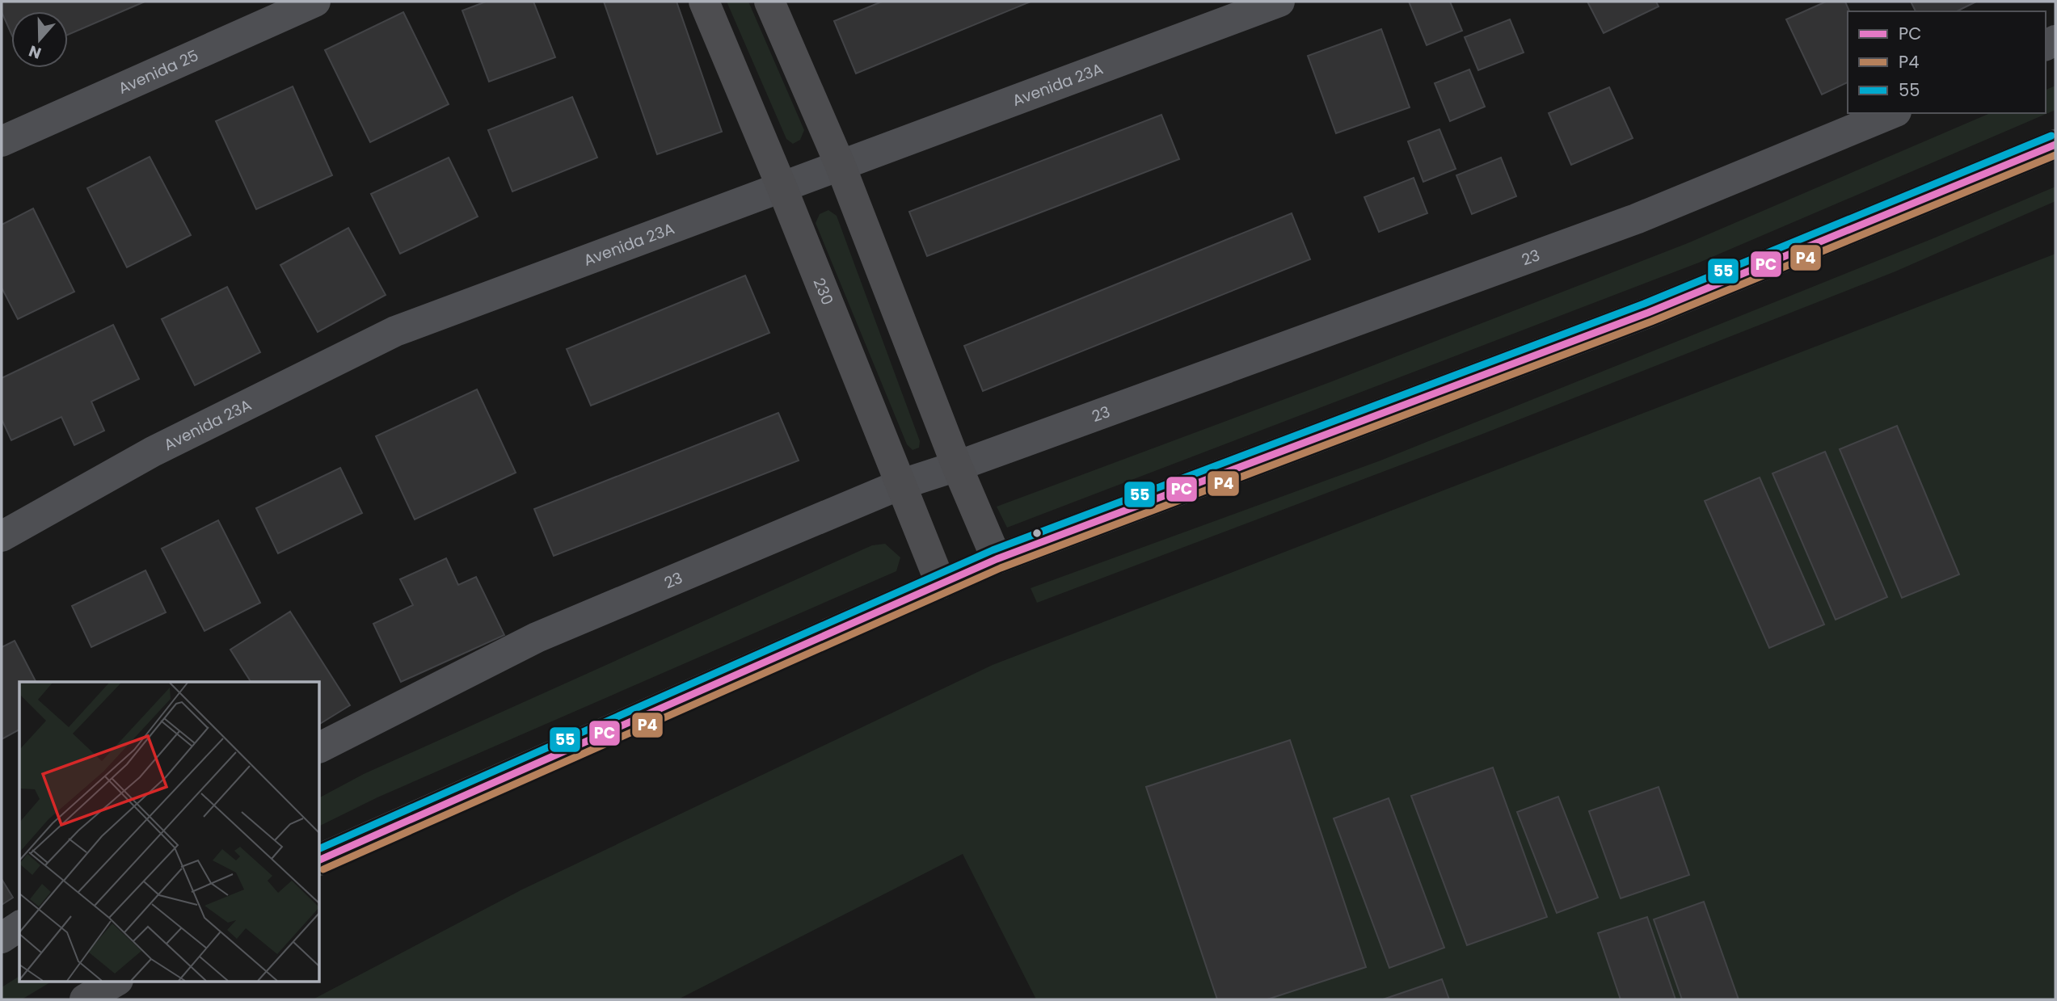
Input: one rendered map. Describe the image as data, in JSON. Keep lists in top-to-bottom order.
{
  "streets": {
    "street": [
      "Avenida 25",
      "Avenida 23A",
      "23",
      "230"
    ]
  },
  "crossings": [
    ["Avenida 23A", "230"],
    ["23", "230"]
  ],
  "lines": ["transit line 55", "transit line PC", "transit line P4"],
  "legend": ["PC", "P4", "55"],
  "north": "bottom"
}
